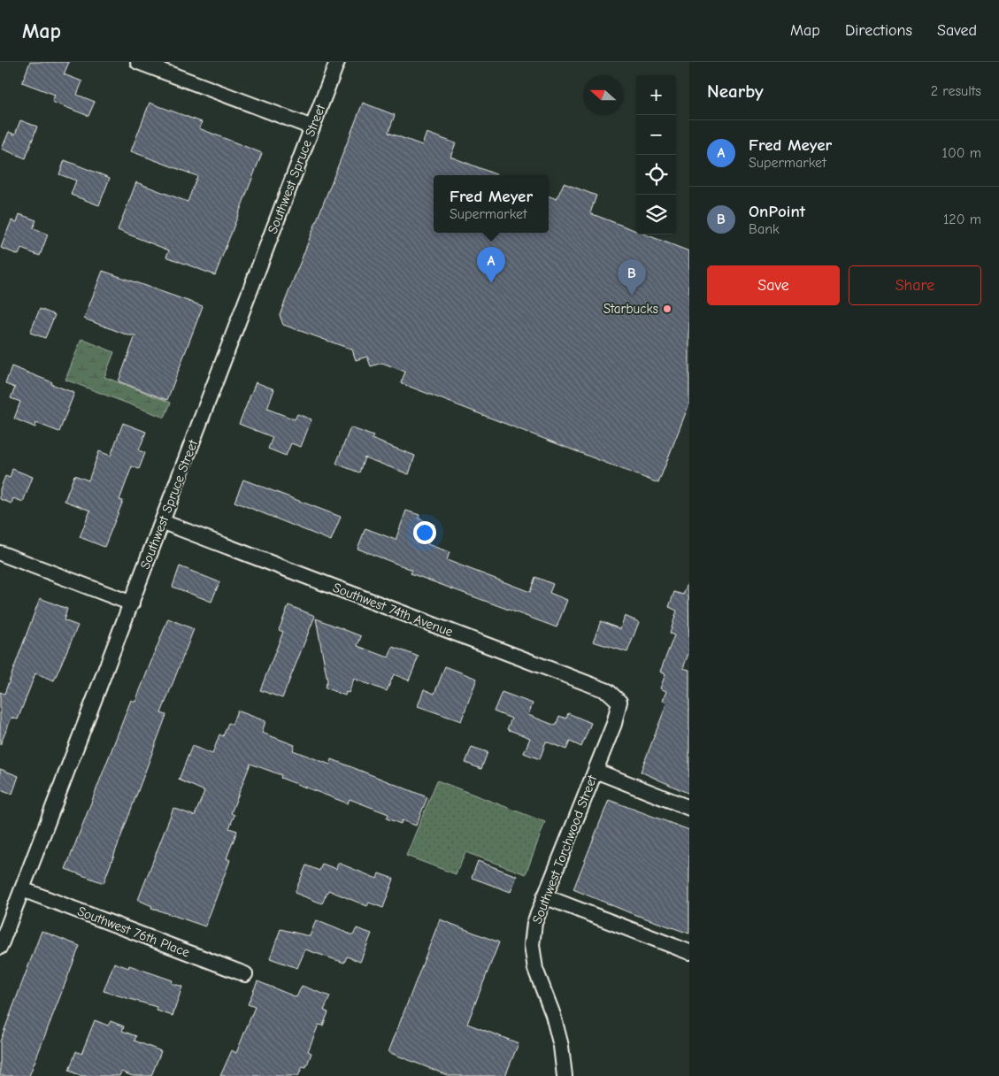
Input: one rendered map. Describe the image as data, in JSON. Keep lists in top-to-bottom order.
{
  "streets": {
    "street": [
      "Southwest Spruce Street",
      "Southwest 74th Avenue",
      "Southwest Torchwood Street",
      "Southwest 76th Place"
    ]
  },
  "crossings": [
    ["Southwest Spruce Street", "Southwest 74th Avenue"],
    ["Southwest Spruce Street", "Southwest 76th Place"],
    ["Southwest 74th Avenue", "Southwest Torchwood Street"]
  ],
  "places": ["Starbucks"],
  "north": "left",
  "page": {
    "header": "Map",
    "nav": ["Map", "Directions", "Saved"],
    "heading": ["Nearby", "2 results"],
    "map_buttons": ["+", "−"],
    "list": [
      {
        "mark": "A",
        "name": "Fred Meyer",
        "note": "Supermarket",
        "value": "100 m"
      },
      {
        "mark": "B",
        "name": "OnPoint",
        "note": "Bank",
        "value": "120 m"
      }
    ],
    "popup": ["Fred Meyer", "Supermarket"],
    "pins": ["A", "B"],
    "buttons": ["Save", "Share"]
  }
}
